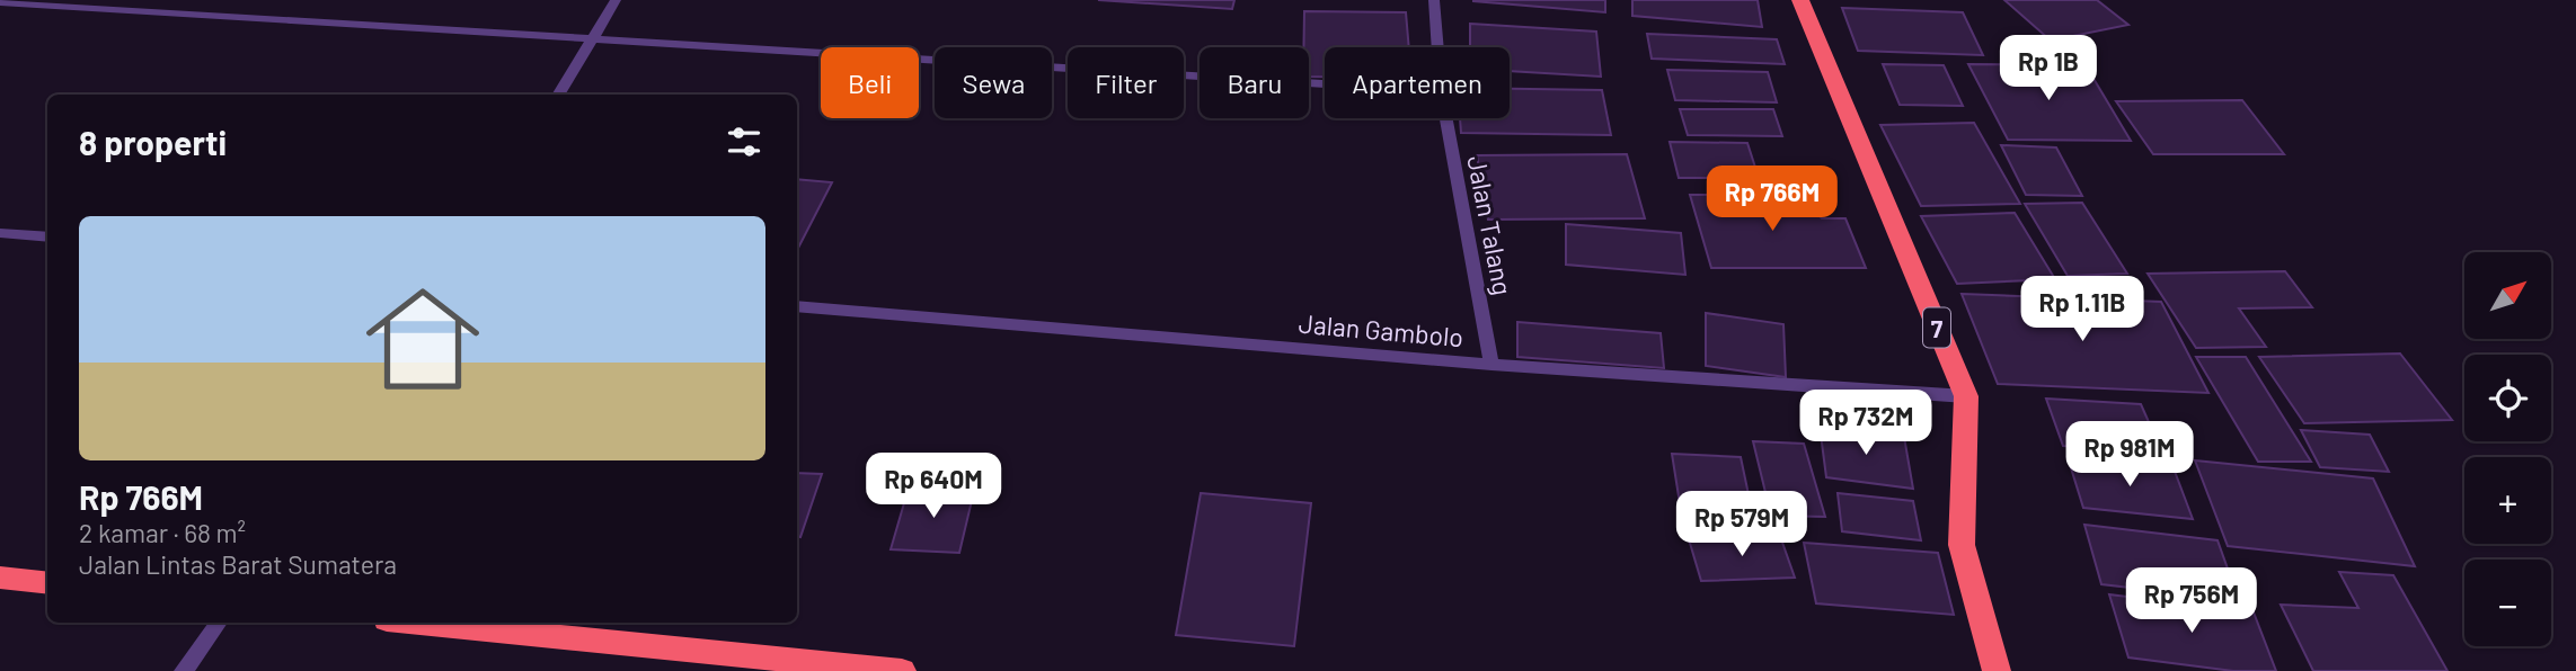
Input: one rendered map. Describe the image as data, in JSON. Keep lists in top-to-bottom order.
{
  "streets": {
    "highway": ["7"],
    "street": ["Jalan Talang", "Jalan Gambolo"]
  },
  "crossings": [
    ["Jalan Talang", "Jalan Gambolo"],
    ["7", "Jalan Gambolo"]
  ],
  "north": "top right",
  "page": {
    "price": [
      "Rp 1B",
      "Rp 766M",
      "Rp 1.11B",
      "Rp 732M",
      "Rp 981M",
      "Rp 640M",
      "Rp 579M",
      "Rp 756M"
    ],
    "chip": [
      "Beli",
      "Sewa",
      "Filter",
      "Baru",
      "Apartemen"
    ],
    "heading": "8 properti",
    "list": [
      {
        "name": "Rp 766M",
        "note": "2 kamar · 68 m² · Jalan Lintas Barat Sumatera"
      }
    ],
    "map_buttons": ["+", "−"]
  }
}
